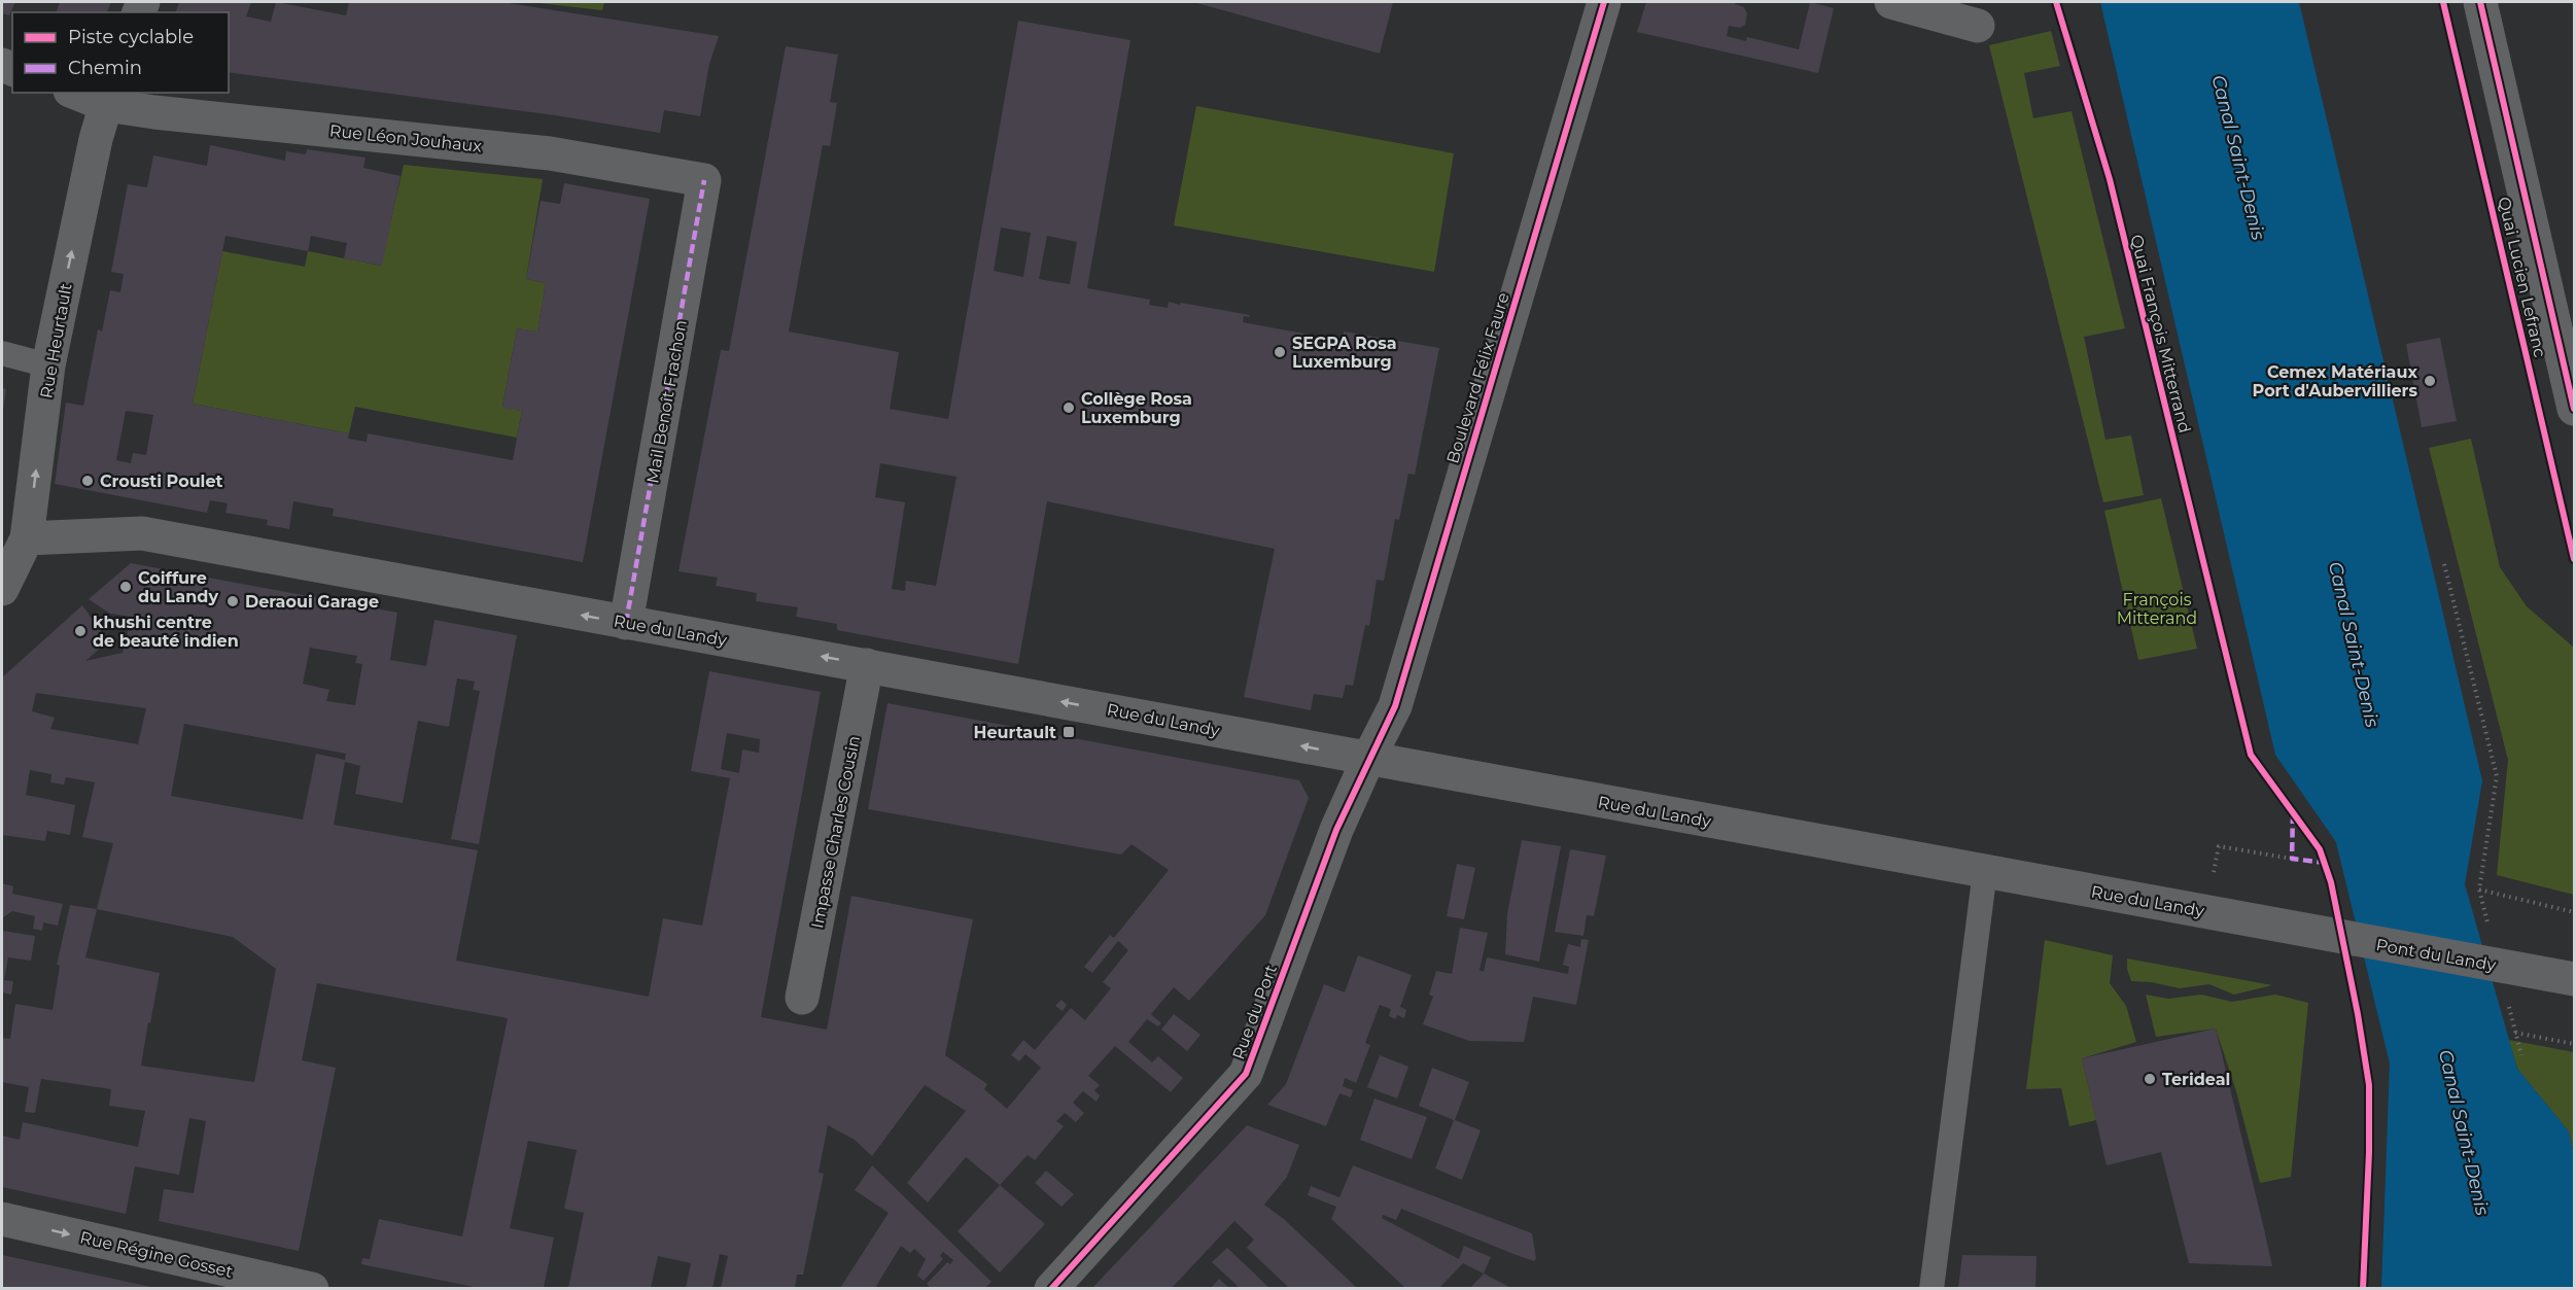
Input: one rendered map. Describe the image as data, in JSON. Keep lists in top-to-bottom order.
{
  "streets": {
    "street": [
      "Rue Léon Jouhaux",
      "Quai Lucien Lefranc",
      "Rue Heurtault",
      "Boulevard Félix Faure",
      "Mail Benoît Frachon",
      "Rue du Landy",
      "Impasse Charles Cousin",
      "Pont du Landy",
      "Rue du Port",
      "Rue Régine Gosset"
    ],
    "cycle path": ["Quai François Mitterrand"]
  },
  "crossings": [
    ["Rue Léon Jouhaux", "Rue Heurtault"],
    ["Rue Léon Jouhaux", "Mail Benoît Frachon"],
    ["Rue Heurtault", "Rue du Landy"],
    ["Boulevard Félix Faure", "Rue du Landy"],
    ["Boulevard Félix Faure", "Rue du Port"],
    ["Mail Benoît Frachon", "Rue du Landy"],
    ["Rue du Landy", "Impasse Charles Cousin"],
    ["Rue du Landy", "Pont du Landy"],
    ["Rue du Landy", "Rue du Port"]
  ],
  "one_way": ["Rue Heurtault", "Rue du Landy", "Rue Régine Gosset"],
  "water": ["Canal Saint-Denis"],
  "parks": ["François Mitterand"],
  "places": {
    "other": [
      "SEGPA Rosa Luxemburg",
      "Cemex Matériaux Port d'Aubervilliers",
      "Collège Rosa Luxemburg",
      "Crousti Poulet",
      "Coiffure du Landy",
      "Deraoui Garage",
      "khushi centre de beauté indien",
      "Terideal"
    ],
    "transit": ["Heurtault"]
  },
  "legend": ["Piste cyclable", "Chemin"]
}
